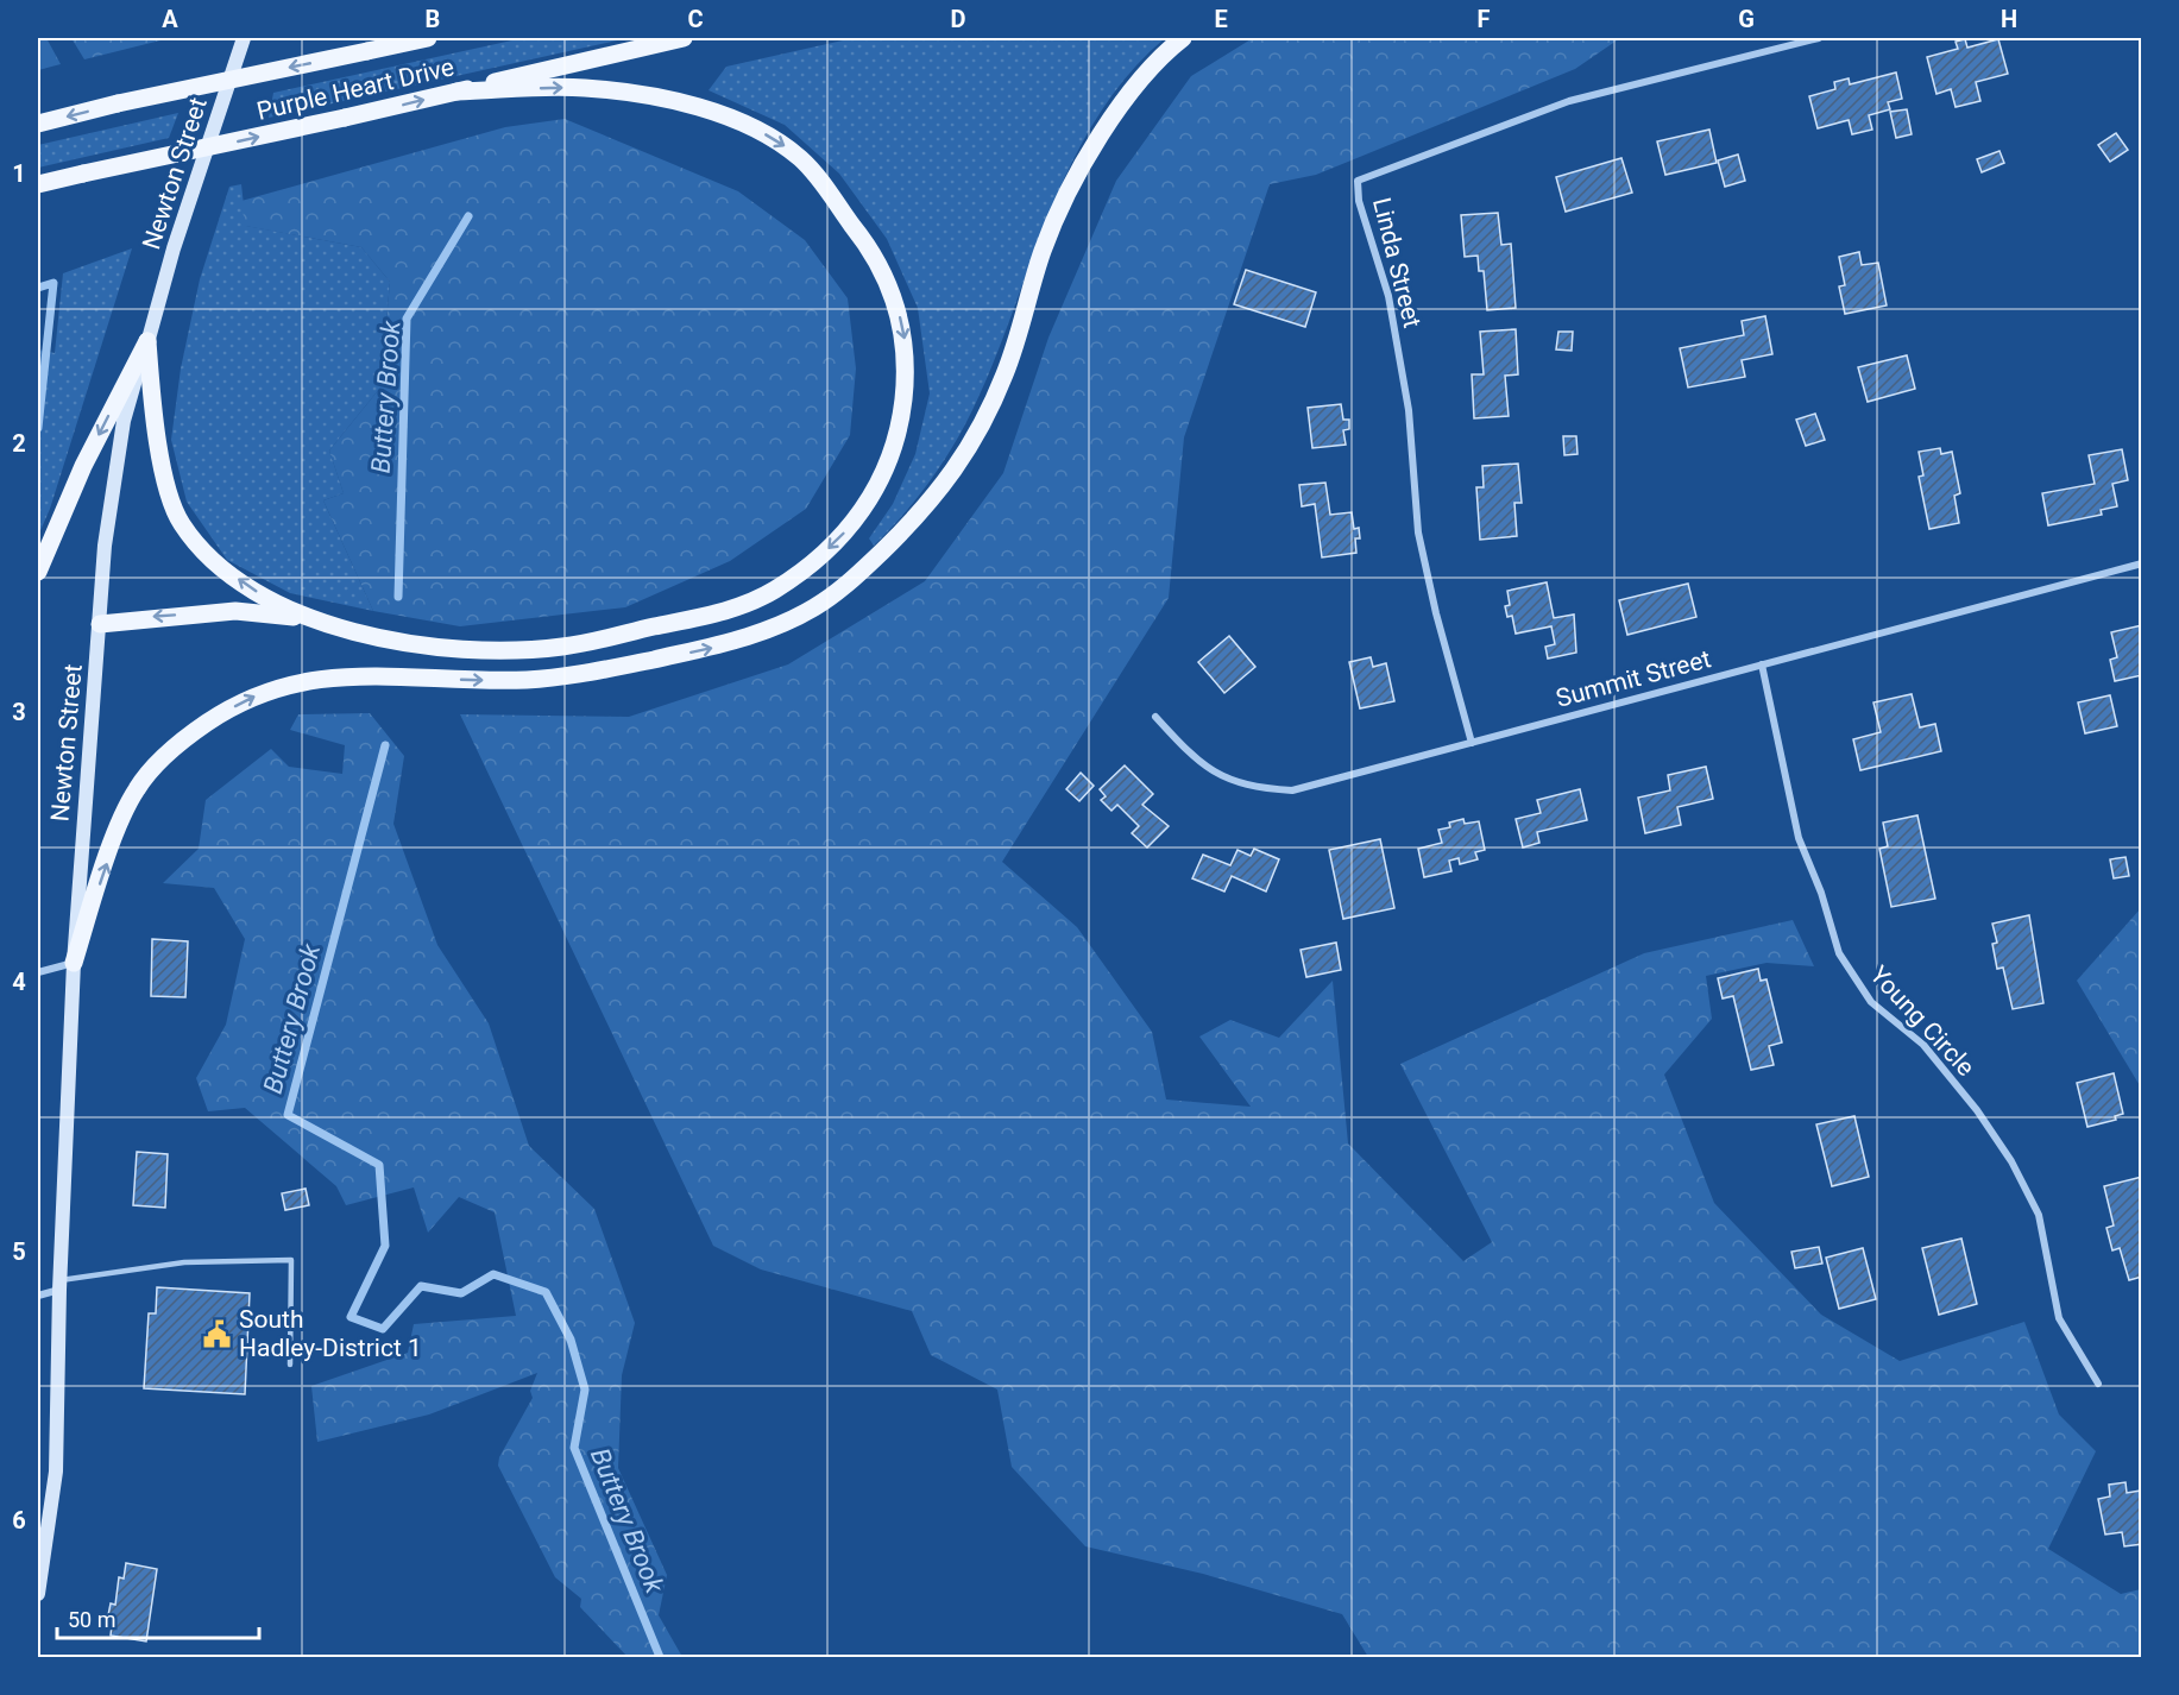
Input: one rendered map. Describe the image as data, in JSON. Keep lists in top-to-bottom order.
{
  "streets": {
    "main road": ["Purple Heart Drive", "Newton Street"],
    "street": ["Linda Street", "Summit Street", "Young Circle"]
  },
  "crossings": [
    ["Linda Street", "Summit Street"],
    ["Summit Street", "Young Circle"]
  ],
  "water": ["Buttery Brook"],
  "places": {
    "public building": ["South Hadley-District 1"]
  },
  "scale_bar": "50 m",
  "grid": {
    "columns": [
      "A",
      "B",
      "C",
      "D",
      "E",
      "F",
      "G",
      "H"
    ],
    "rows": [
      "1",
      "2",
      "3",
      "4",
      "5",
      "6"
    ]
  }
}
